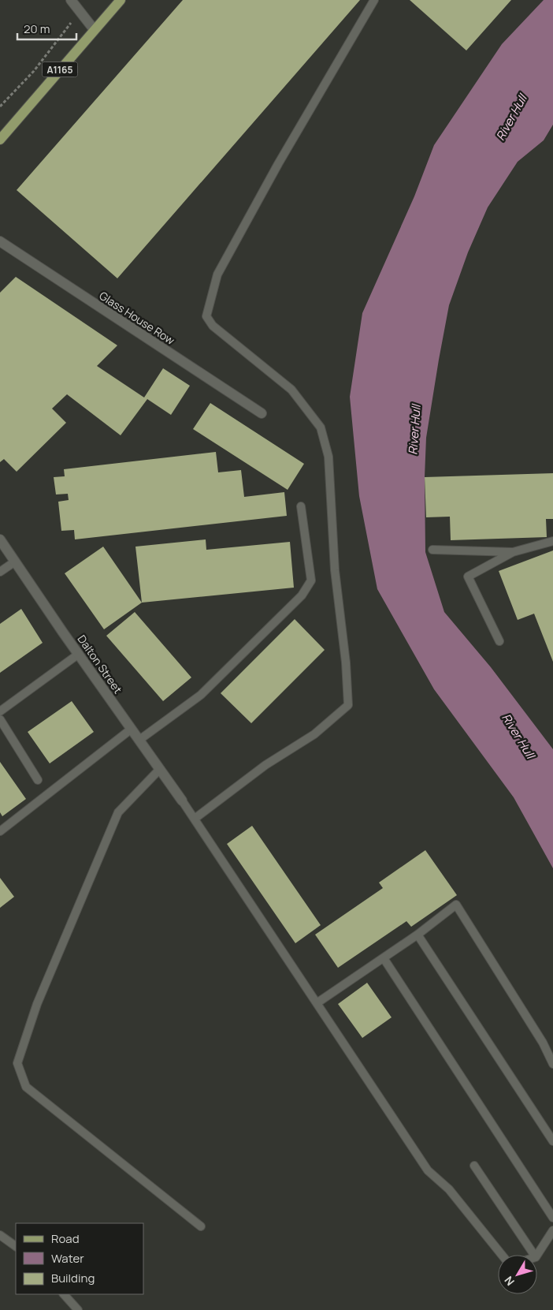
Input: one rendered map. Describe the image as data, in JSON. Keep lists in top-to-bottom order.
{
  "streets": {
    "main road": ["A1165"],
    "street": ["Glass House Row", "Dalton Street"]
  },
  "water": ["River Hull"],
  "legend": ["Road", "Water", "Building"],
  "scale_bar": "20 m",
  "north": "bottom left"
}
